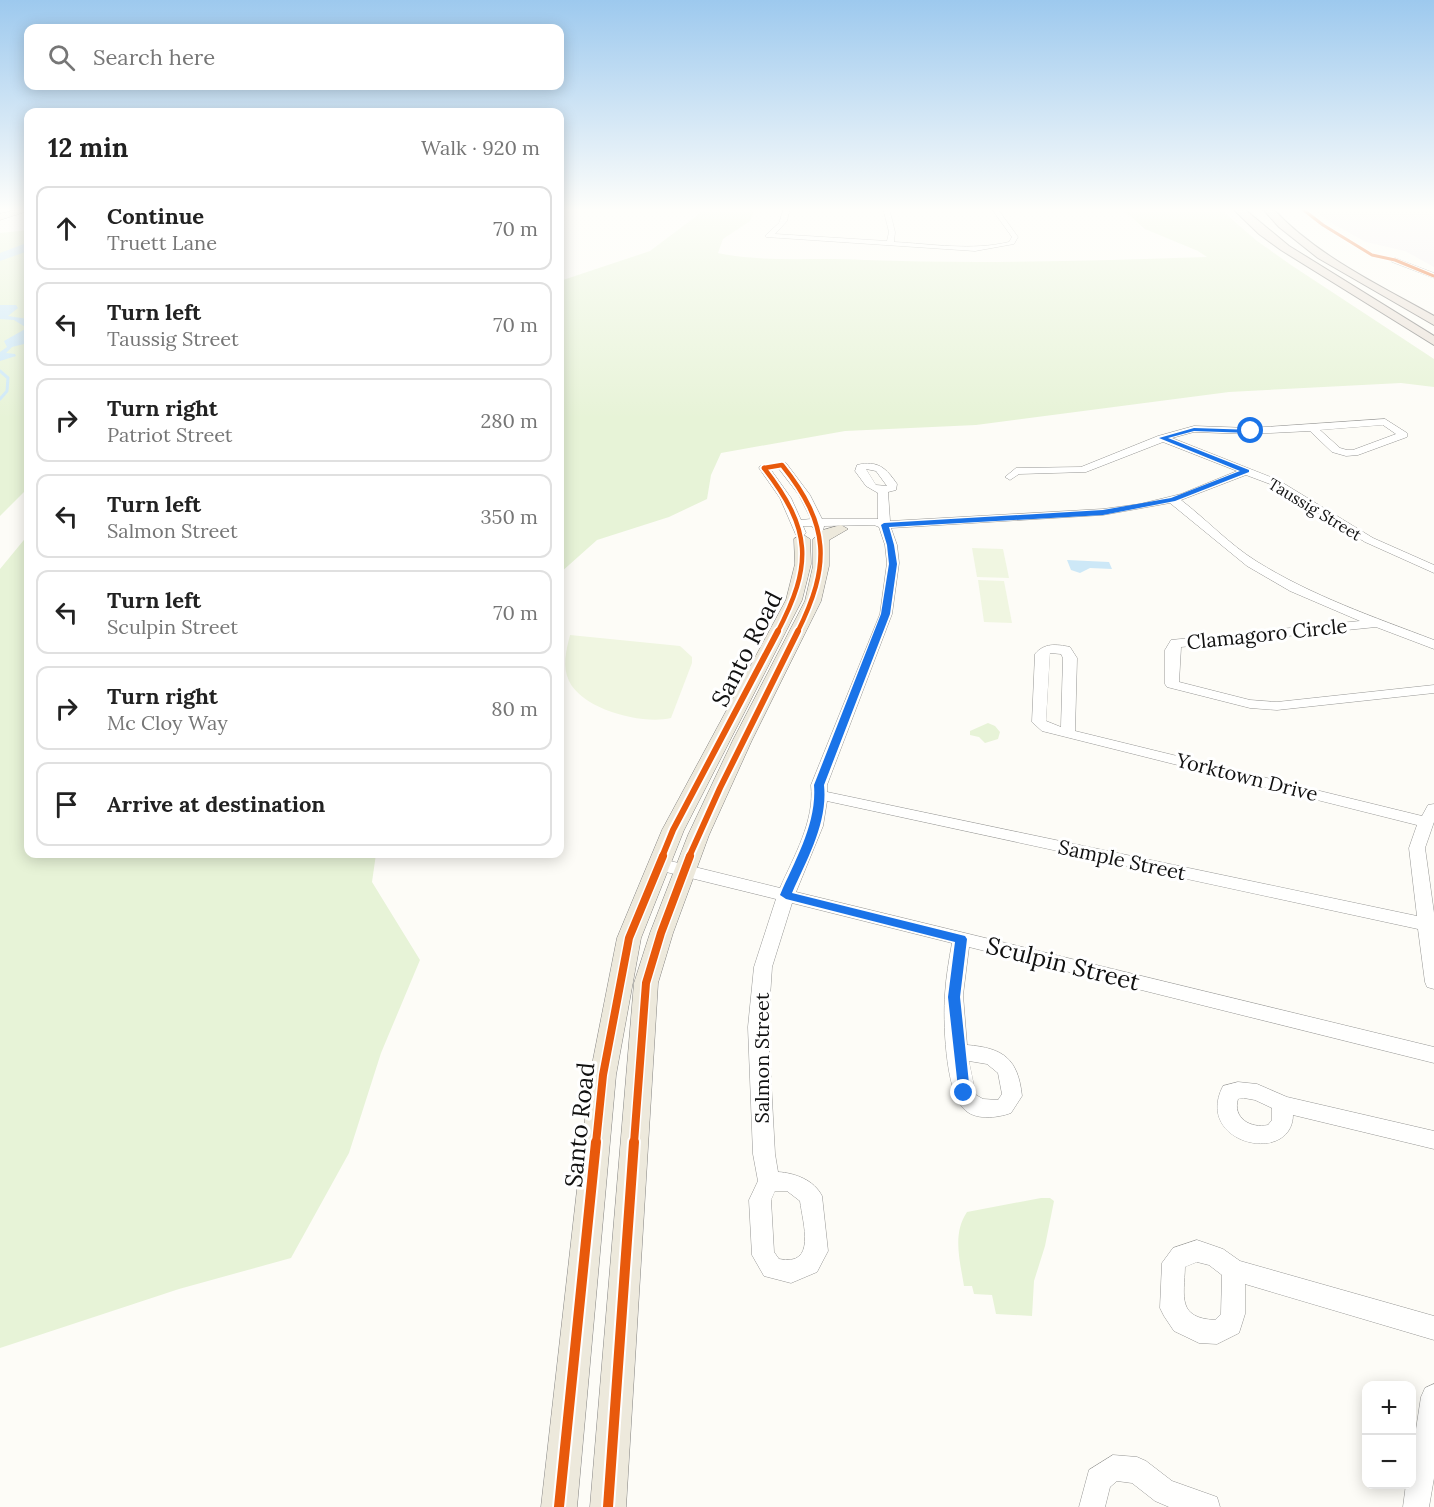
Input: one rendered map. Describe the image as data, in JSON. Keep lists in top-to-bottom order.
{
  "streets": {
    "main road": ["Santo Road"],
    "street": [
      "Taussig Street",
      "Clamagoro Circle",
      "Yorktown Drive",
      "Sample Street",
      "Sculpin Street",
      "Salmon Street"
    ]
  },
  "crossings": [
    ["Santo Road", "Sculpin Street"],
    ["Sample Street", "Salmon Street"],
    ["Sculpin Street", "Salmon Street"]
  ],
  "page": {
    "search": "Search here",
    "heading": ["12 min", "Walk · 920 m"],
    "list": [
      ["Continue", "Truett Lane", "70 m"],
      ["Turn left", "Taussig Street", "70 m"],
      ["Turn right", "Patriot Street", "280 m"],
      ["Turn left", "Salmon Street", "350 m"],
      ["Turn left", "Sculpin Street", "70 m"],
      ["Turn right", "Mc Cloy Way", "80 m"],
      "Arrive at destination"
    ],
    "map_buttons": ["+", "−"]
  }
}
